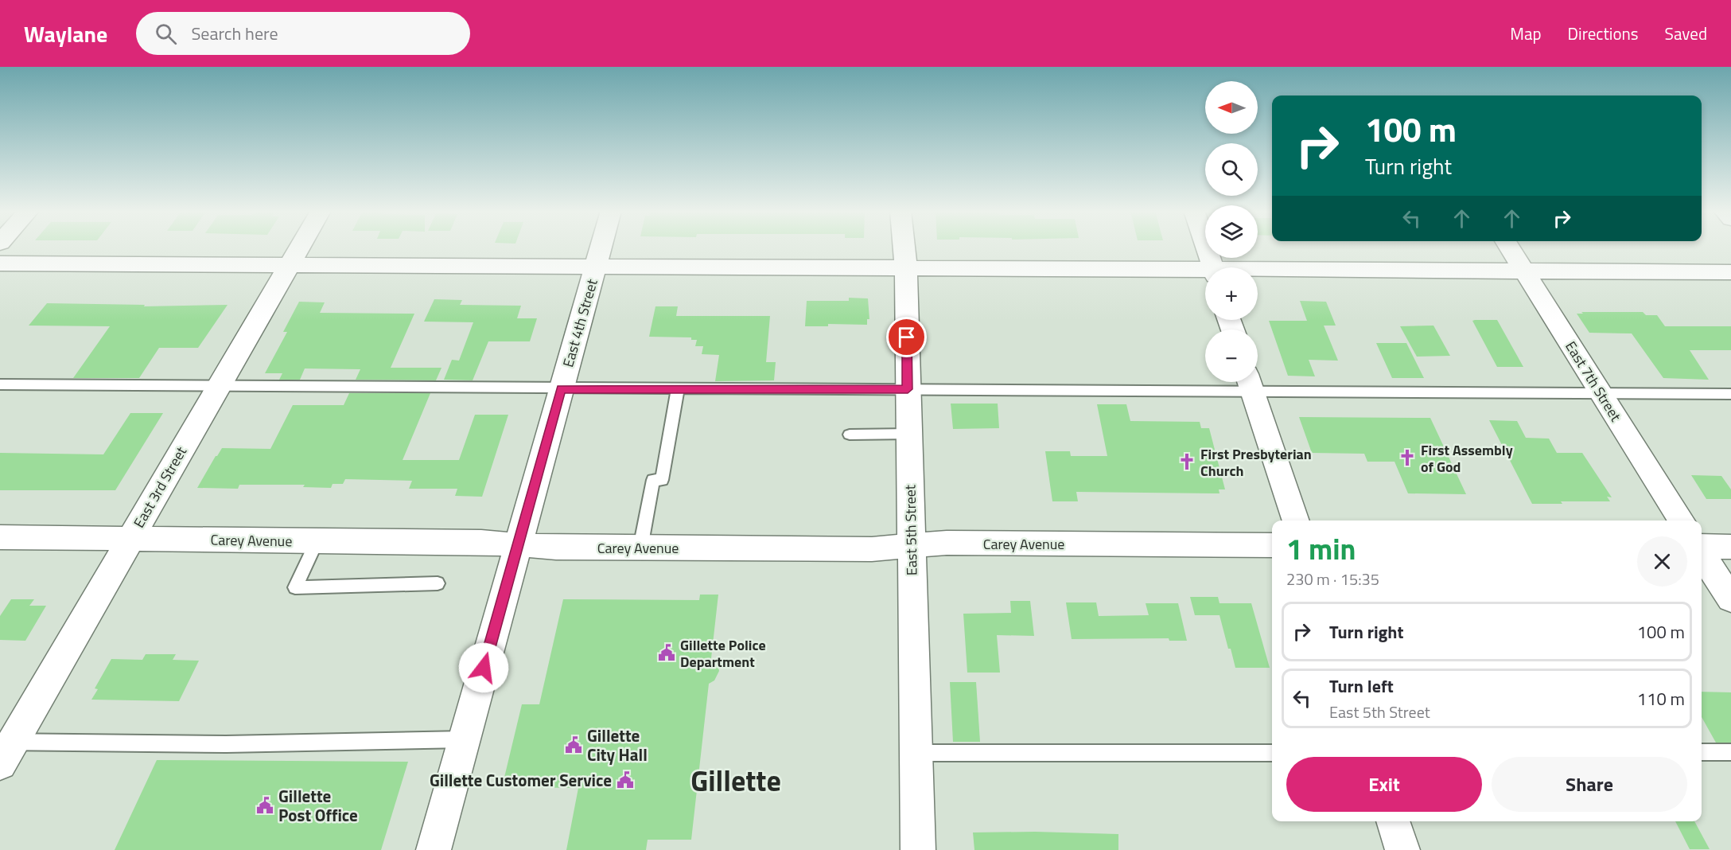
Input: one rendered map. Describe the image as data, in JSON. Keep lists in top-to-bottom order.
{
  "streets": {
    "street": [
      "East 4th Street",
      "East 7th Street",
      "East 3rd Street",
      "East 5th Street",
      "Carey Avenue"
    ]
  },
  "crossings": [
    ["East 4th Street", "Carey Avenue"],
    ["East 3rd Street", "Carey Avenue"],
    ["East 5th Street", "Carey Avenue"]
  ],
  "districts": ["Gillette"],
  "places": {
    "church": ["First Assembly of God", "First Presbyterian Church"],
    "public building": [
      "Gillette Police Department",
      "Gillette City Hall",
      "Gillette Customer Service",
      "Gillette Post Office"
    ]
  },
  "north": "left",
  "page": {
    "header": "Waylane",
    "search": "Search here",
    "nav": ["Map", "Directions", "Saved"],
    "map_buttons": ["+", "−"],
    "turn": ["100 m", "Turn right"],
    "heading": ["1 min", "230 m · 15:35"],
    "list": [
      {
        "name": "Turn right",
        "value": "100 m"
      },
      {
        "name": "Turn left",
        "note": "East 5th Street",
        "value": "110 m"
      }
    ],
    "buttons": ["Exit", "Share"]
  }
}
